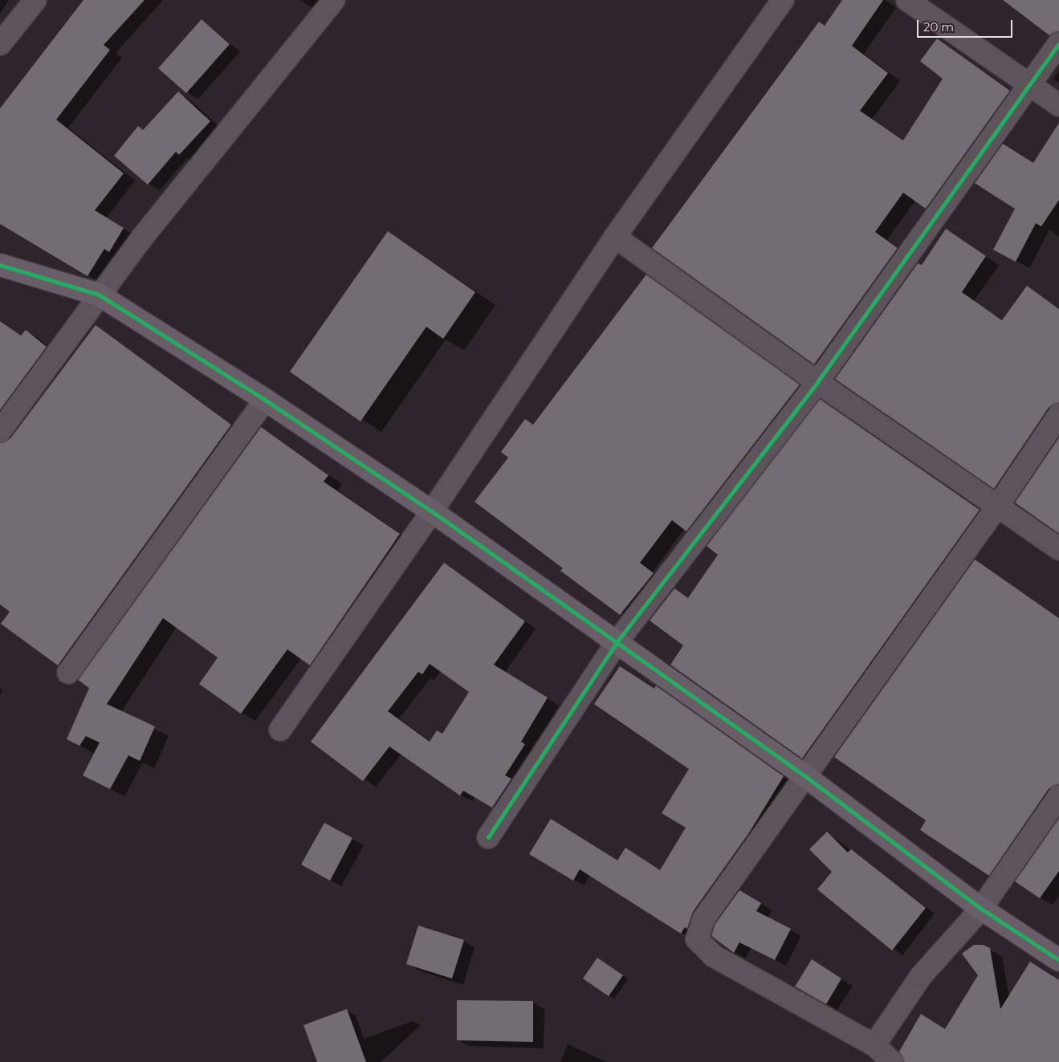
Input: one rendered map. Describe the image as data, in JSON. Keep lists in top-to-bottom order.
{
  "scale_bar": "20 m"
}
